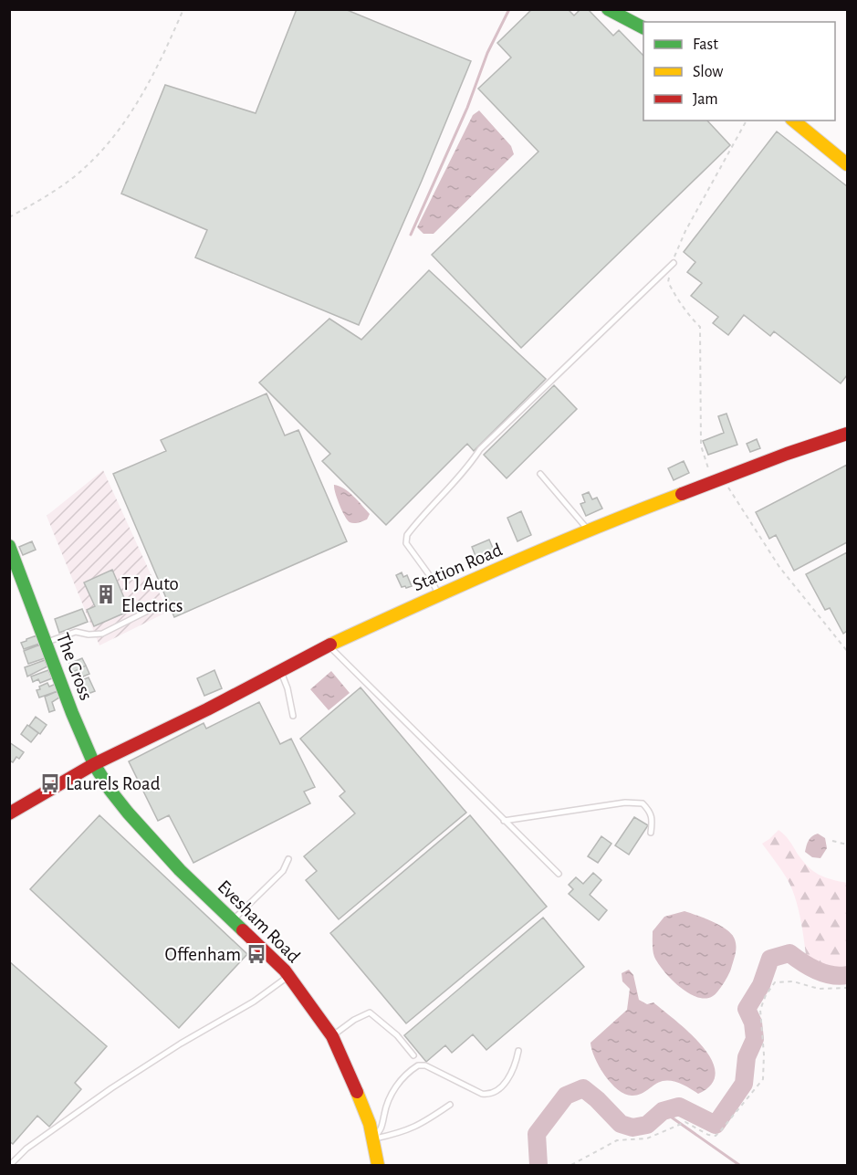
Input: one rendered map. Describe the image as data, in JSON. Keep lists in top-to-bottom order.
{
  "streets": {
    "street": ["Station Road", "The Cross", "Evesham Road"]
  },
  "crossings": [
    ["Station Road", "The Cross"],
    ["Station Road", "Evesham Road"],
    ["The Cross", "Evesham Road"]
  ],
  "places": {
    "building": ["T J Auto Electrics"],
    "bus stop": ["Laurels Road", "Offenham"]
  },
  "legend": ["Fast", "Slow", "Jam"]
}
